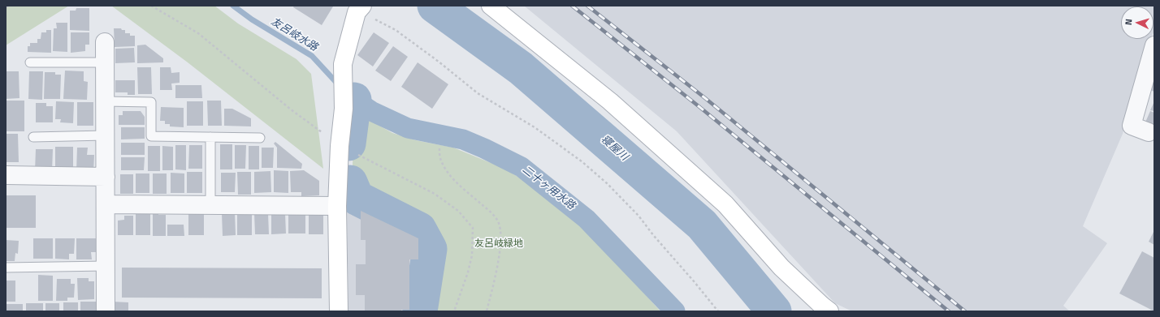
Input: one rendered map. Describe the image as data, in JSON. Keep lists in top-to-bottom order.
{
  "water": ["友呂岐水路", "寝屋川", "二十ヶ用水路"],
  "parks": ["友呂岐緑地"],
  "north": "left"
}
